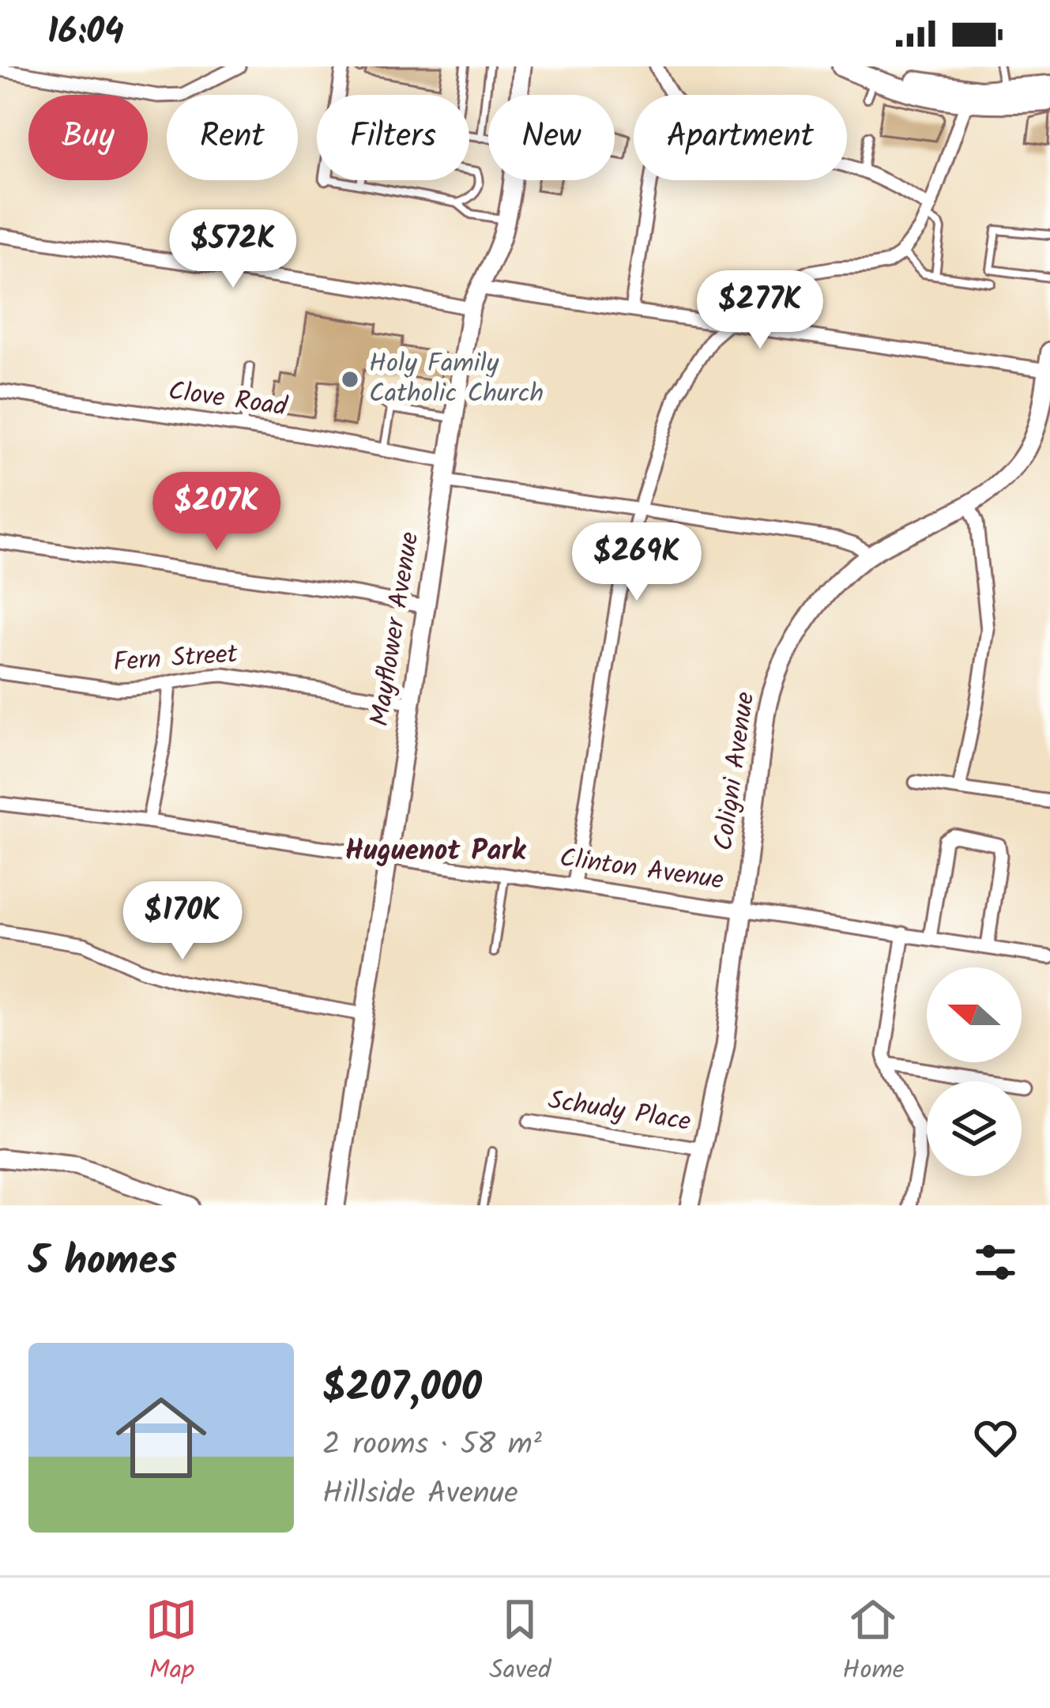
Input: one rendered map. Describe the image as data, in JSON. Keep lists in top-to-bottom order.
{
  "streets": {
    "street": [
      "Clove Road",
      "Mayflower Avenue",
      "Fern Street",
      "Coligni Avenue",
      "Clinton Avenue",
      "Schudy Place"
    ]
  },
  "crossings": [
    ["Clove Road", "Mayflower Avenue"],
    ["Mayflower Avenue", "Fern Street"],
    ["Mayflower Avenue", "Clinton Avenue"],
    ["Coligni Avenue", "Clinton Avenue"],
    ["Coligni Avenue", "Schudy Place"]
  ],
  "districts": ["Huguenot Park"],
  "places": ["Holy Family Catholic Church"],
  "north": "left",
  "page": {
    "status": "16:04",
    "chip": [
      "Buy",
      "Rent",
      "Filters",
      "New",
      "Apartment"
    ],
    "price": [
      "$572K",
      "$277K",
      "$207K",
      "$269K",
      "$170K"
    ],
    "heading": "5 homes",
    "list": [
      {
        "name": "$207,000",
        "note": "2 rooms · 58 m² · Hillside Avenue"
      }
    ],
    "tabs": ["Map", "Saved", "Home"]
  }
}
